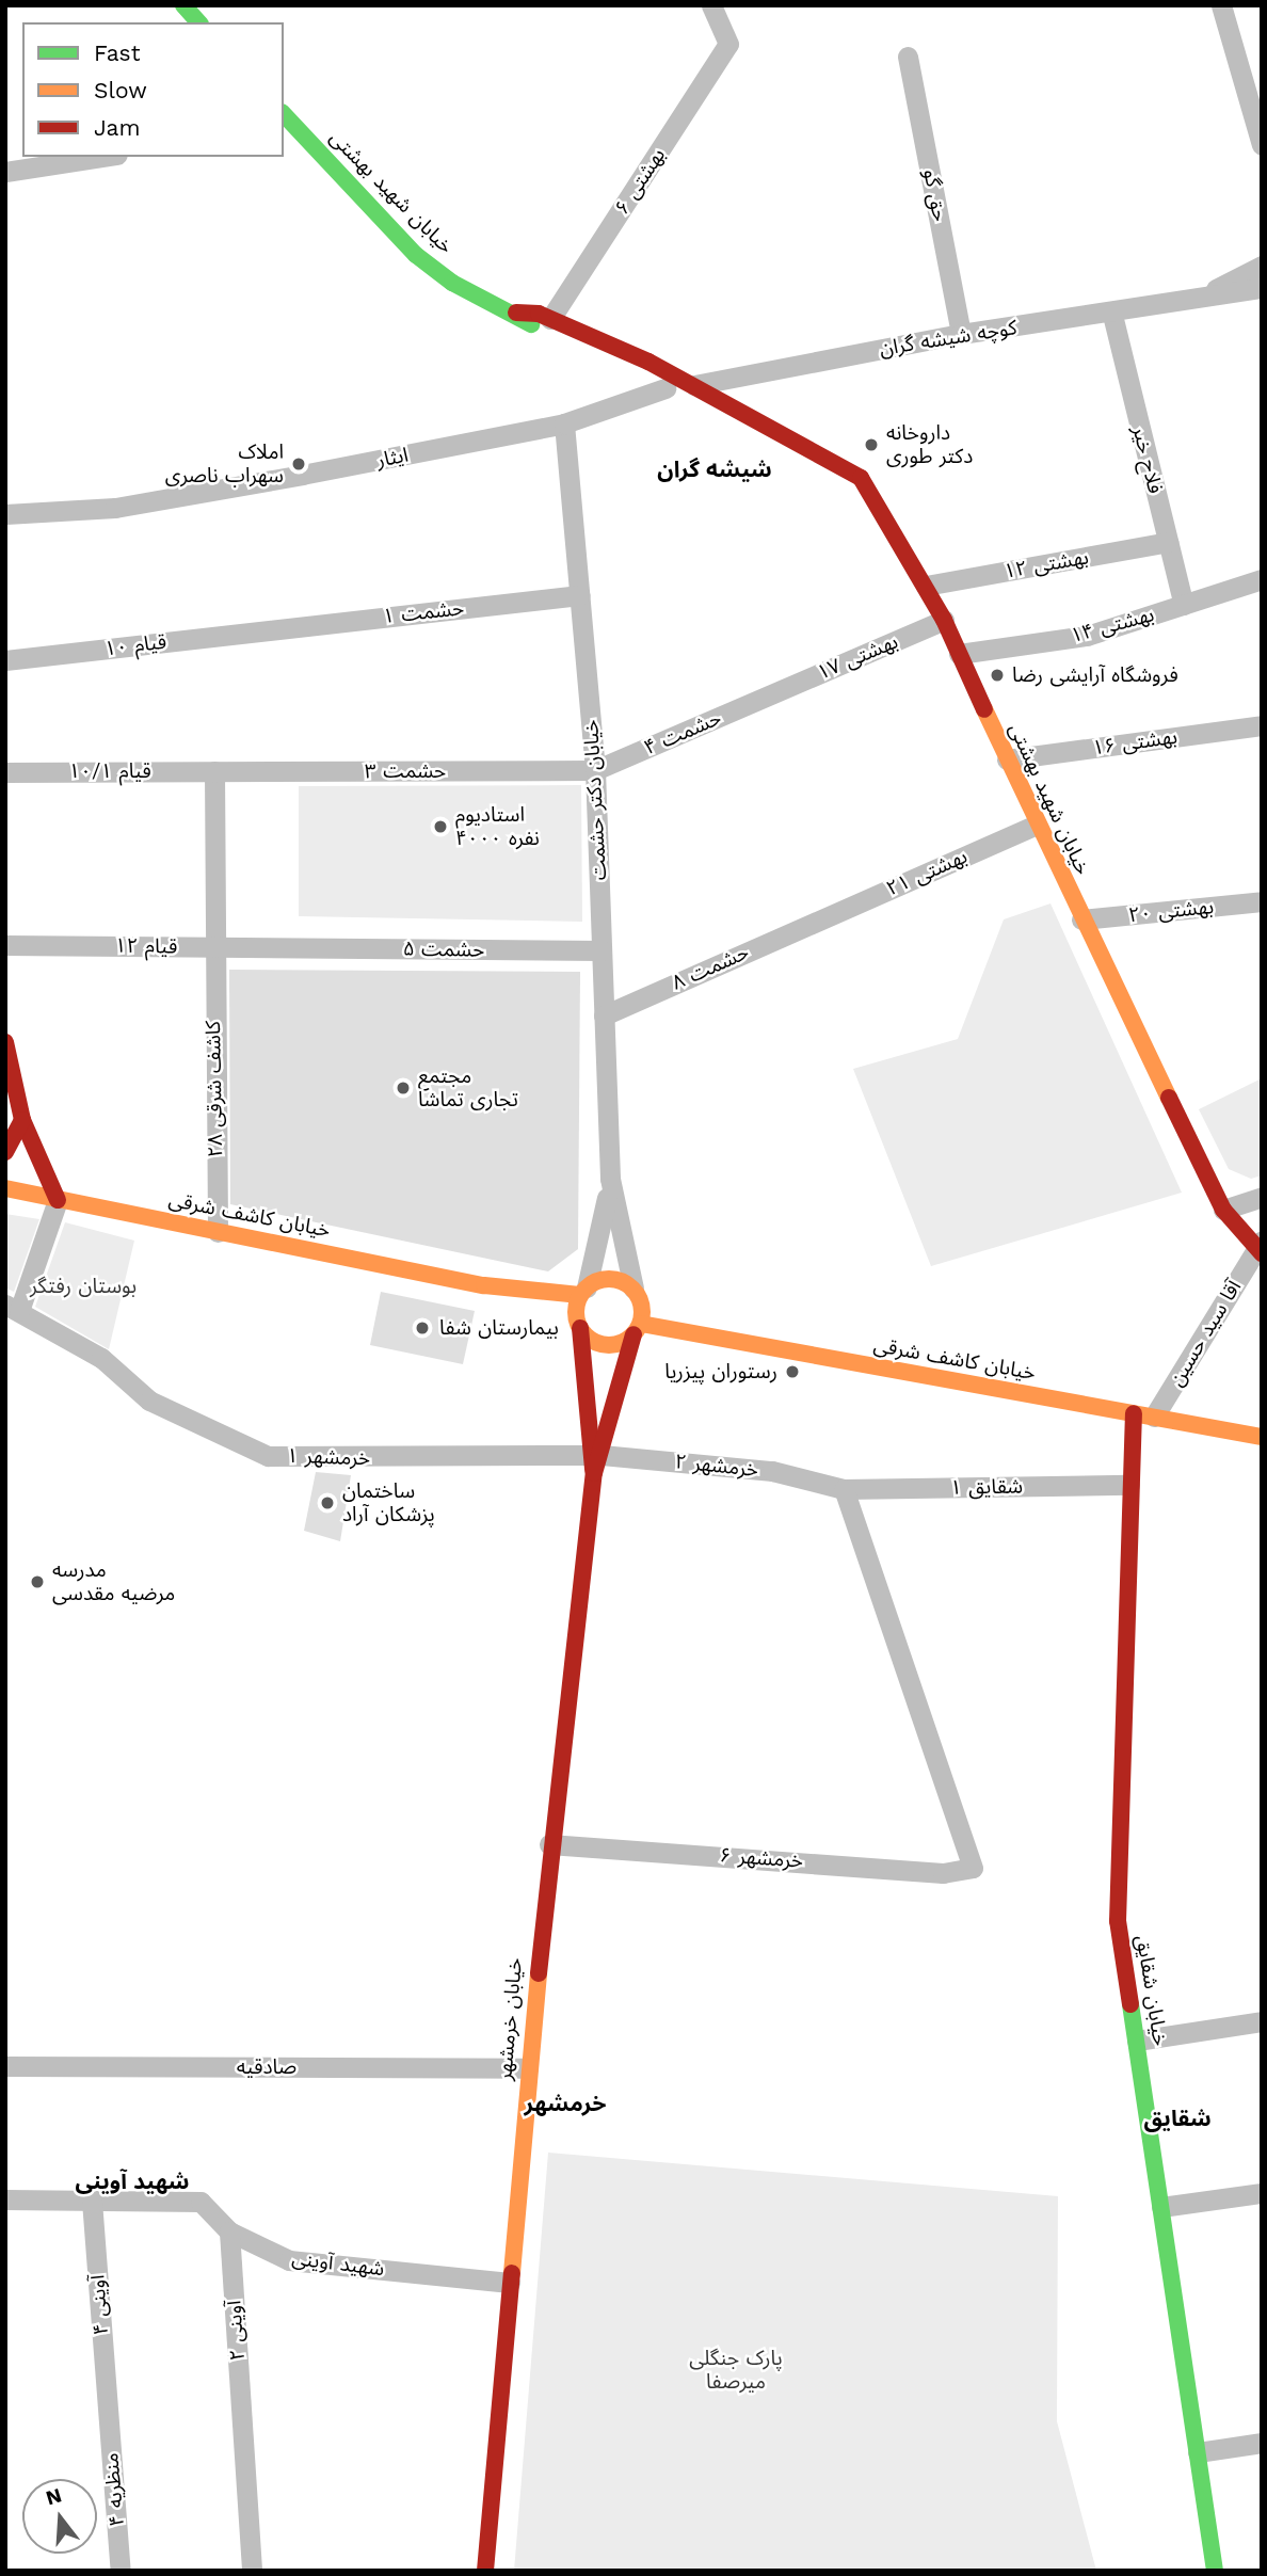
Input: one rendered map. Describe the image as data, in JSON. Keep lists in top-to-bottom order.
{
  "streets": {
    "main road": [
      "خیابان شهید بهشتی",
      "خیابان کاشف شرقی",
      "خیابان شقایق",
      "خیابان خرمشهر"
    ],
    "street": [
      "بهشتی ۶",
      "حق گو",
      "کوچه شیشه گران",
      "ایثار",
      "فلاح خیر",
      "بهشتی ۱۲",
      "حشمت ۱",
      "بهشتی ۱۴",
      "قیام ۱۰",
      "بهشتی ۱۷",
      "حشمت ۴",
      "بهشتی ۱۶",
      "قیام ۱۰/۱",
      "حشمت ۳",
      "خیابان دکتر حشمت",
      "بهشتی ۲۱",
      "بهشتی ۲۰",
      "قیام ۱۲",
      "حشمت ۵",
      "حشمت ۸",
      "کاشف شرقی ۲۸",
      "آقا سید حسین",
      "خرمشهر ۱",
      "خرمشهر ۲",
      "شقایق ۱",
      "خرمشهر ۶",
      "صادقیه",
      "شهید آوینی",
      "آوینی ۴",
      "آوینی ۲",
      "منظریه ۴"
    ]
  },
  "crossings": [
    ["بهشتی ۶", "خیابان شهید بهشتی"],
    ["خیابان شهید بهشتی", "کوچه شیشه گران"],
    ["خیابان شهید بهشتی", "ایثار"],
    ["خیابان شهید بهشتی", "بهشتی ۱۲"],
    ["خیابان شهید بهشتی", "بهشتی ۱۴"],
    ["خیابان شهید بهشتی", "بهشتی ۱۷"],
    ["خیابان شهید بهشتی", "بهشتی ۱۶"],
    ["خیابان شهید بهشتی", "بهشتی ۲۱"],
    ["خیابان شهید بهشتی", "بهشتی ۲۰"],
    ["خیابان شهید بهشتی", "آقا سید حسین"],
    ["حق گو", "کوچه شیشه گران"],
    ["کوچه شیشه گران", "فلاح خیر"],
    ["ایثار", "خیابان دکتر حشمت"],
    ["فلاح خیر", "بهشتی ۱۲"],
    ["فلاح خیر", "بهشتی ۱۴"],
    ["حشمت ۱", "قیام ۱۰"],
    ["حشمت ۱", "خیابان دکتر حشمت"],
    ["بهشتی ۱۷", "حشمت ۴"],
    ["حشمت ۴", "حشمت ۳"],
    ["حشمت ۴", "خیابان دکتر حشمت"],
    ["قیام ۱۰/۱", "حشمت ۳"],
    ["قیام ۱۰/۱", "کاشف شرقی ۲۸"],
    ["حشمت ۳", "خیابان دکتر حشمت"],
    ["حشمت ۳", "کاشف شرقی ۲۸"],
    ["خیابان دکتر حشمت", "حشمت ۵"],
    ["خیابان دکتر حشمت", "حشمت ۸"],
    ["بهشتی ۲۱", "حشمت ۸"],
    ["قیام ۱۲", "حشمت ۵"],
    ["قیام ۱۲", "کاشف شرقی ۲۸"],
    ["کاشف شرقی ۲۸", "خیابان کاشف شرقی"],
    ["خیابان کاشف شرقی", "آقا سید حسین"],
    ["خیابان کاشف شرقی", "خیابان شقایق"],
    ["آقا سید حسین", "خیابان شقایق"],
    ["خرمشهر ۱", "خرمشهر ۲"],
    ["خرمشهر ۱", "خیابان خرمشهر"],
    ["خرمشهر ۲", "شقایق ۱"],
    ["خرمشهر ۲", "خرمشهر ۶"],
    ["خرمشهر ۲", "خیابان خرمشهر"],
    ["شقایق ۱", "خرمشهر ۶"],
    ["شقایق ۱", "خیابان شقایق"],
    ["خرمشهر ۶", "خیابان خرمشهر"],
    ["خیابان خرمشهر", "صادقیه"],
    ["خیابان خرمشهر", "شهید آوینی"],
    ["شهید آوینی", "آوینی ۴"],
    ["شهید آوینی", "آوینی ۲"],
    ["آوینی ۴", "منظریه ۴"]
  ],
  "districts": [
    "شیشه گران",
    "خرمشهر",
    "شقایق",
    "شهید آوینی"
  ],
  "parks": ["بوستان رفتگر", "پارک جنگلی میرصفا"],
  "places": [
    "داروخانه دکتر طوری",
    "املاک سهراب ناصری",
    "فروشگاه آرایشی رضا",
    "استادیوم ۴۰۰۰ نفره",
    "مجتمع تجاری تماشا",
    "بیمارستان شفا",
    "رستوران پیزریا",
    "ساختمان پزشکان آراد",
    "مدرسه مرضیه مقدسی"
  ],
  "legend": ["Fast", "Slow", "Jam"],
  "north": "top"
}
